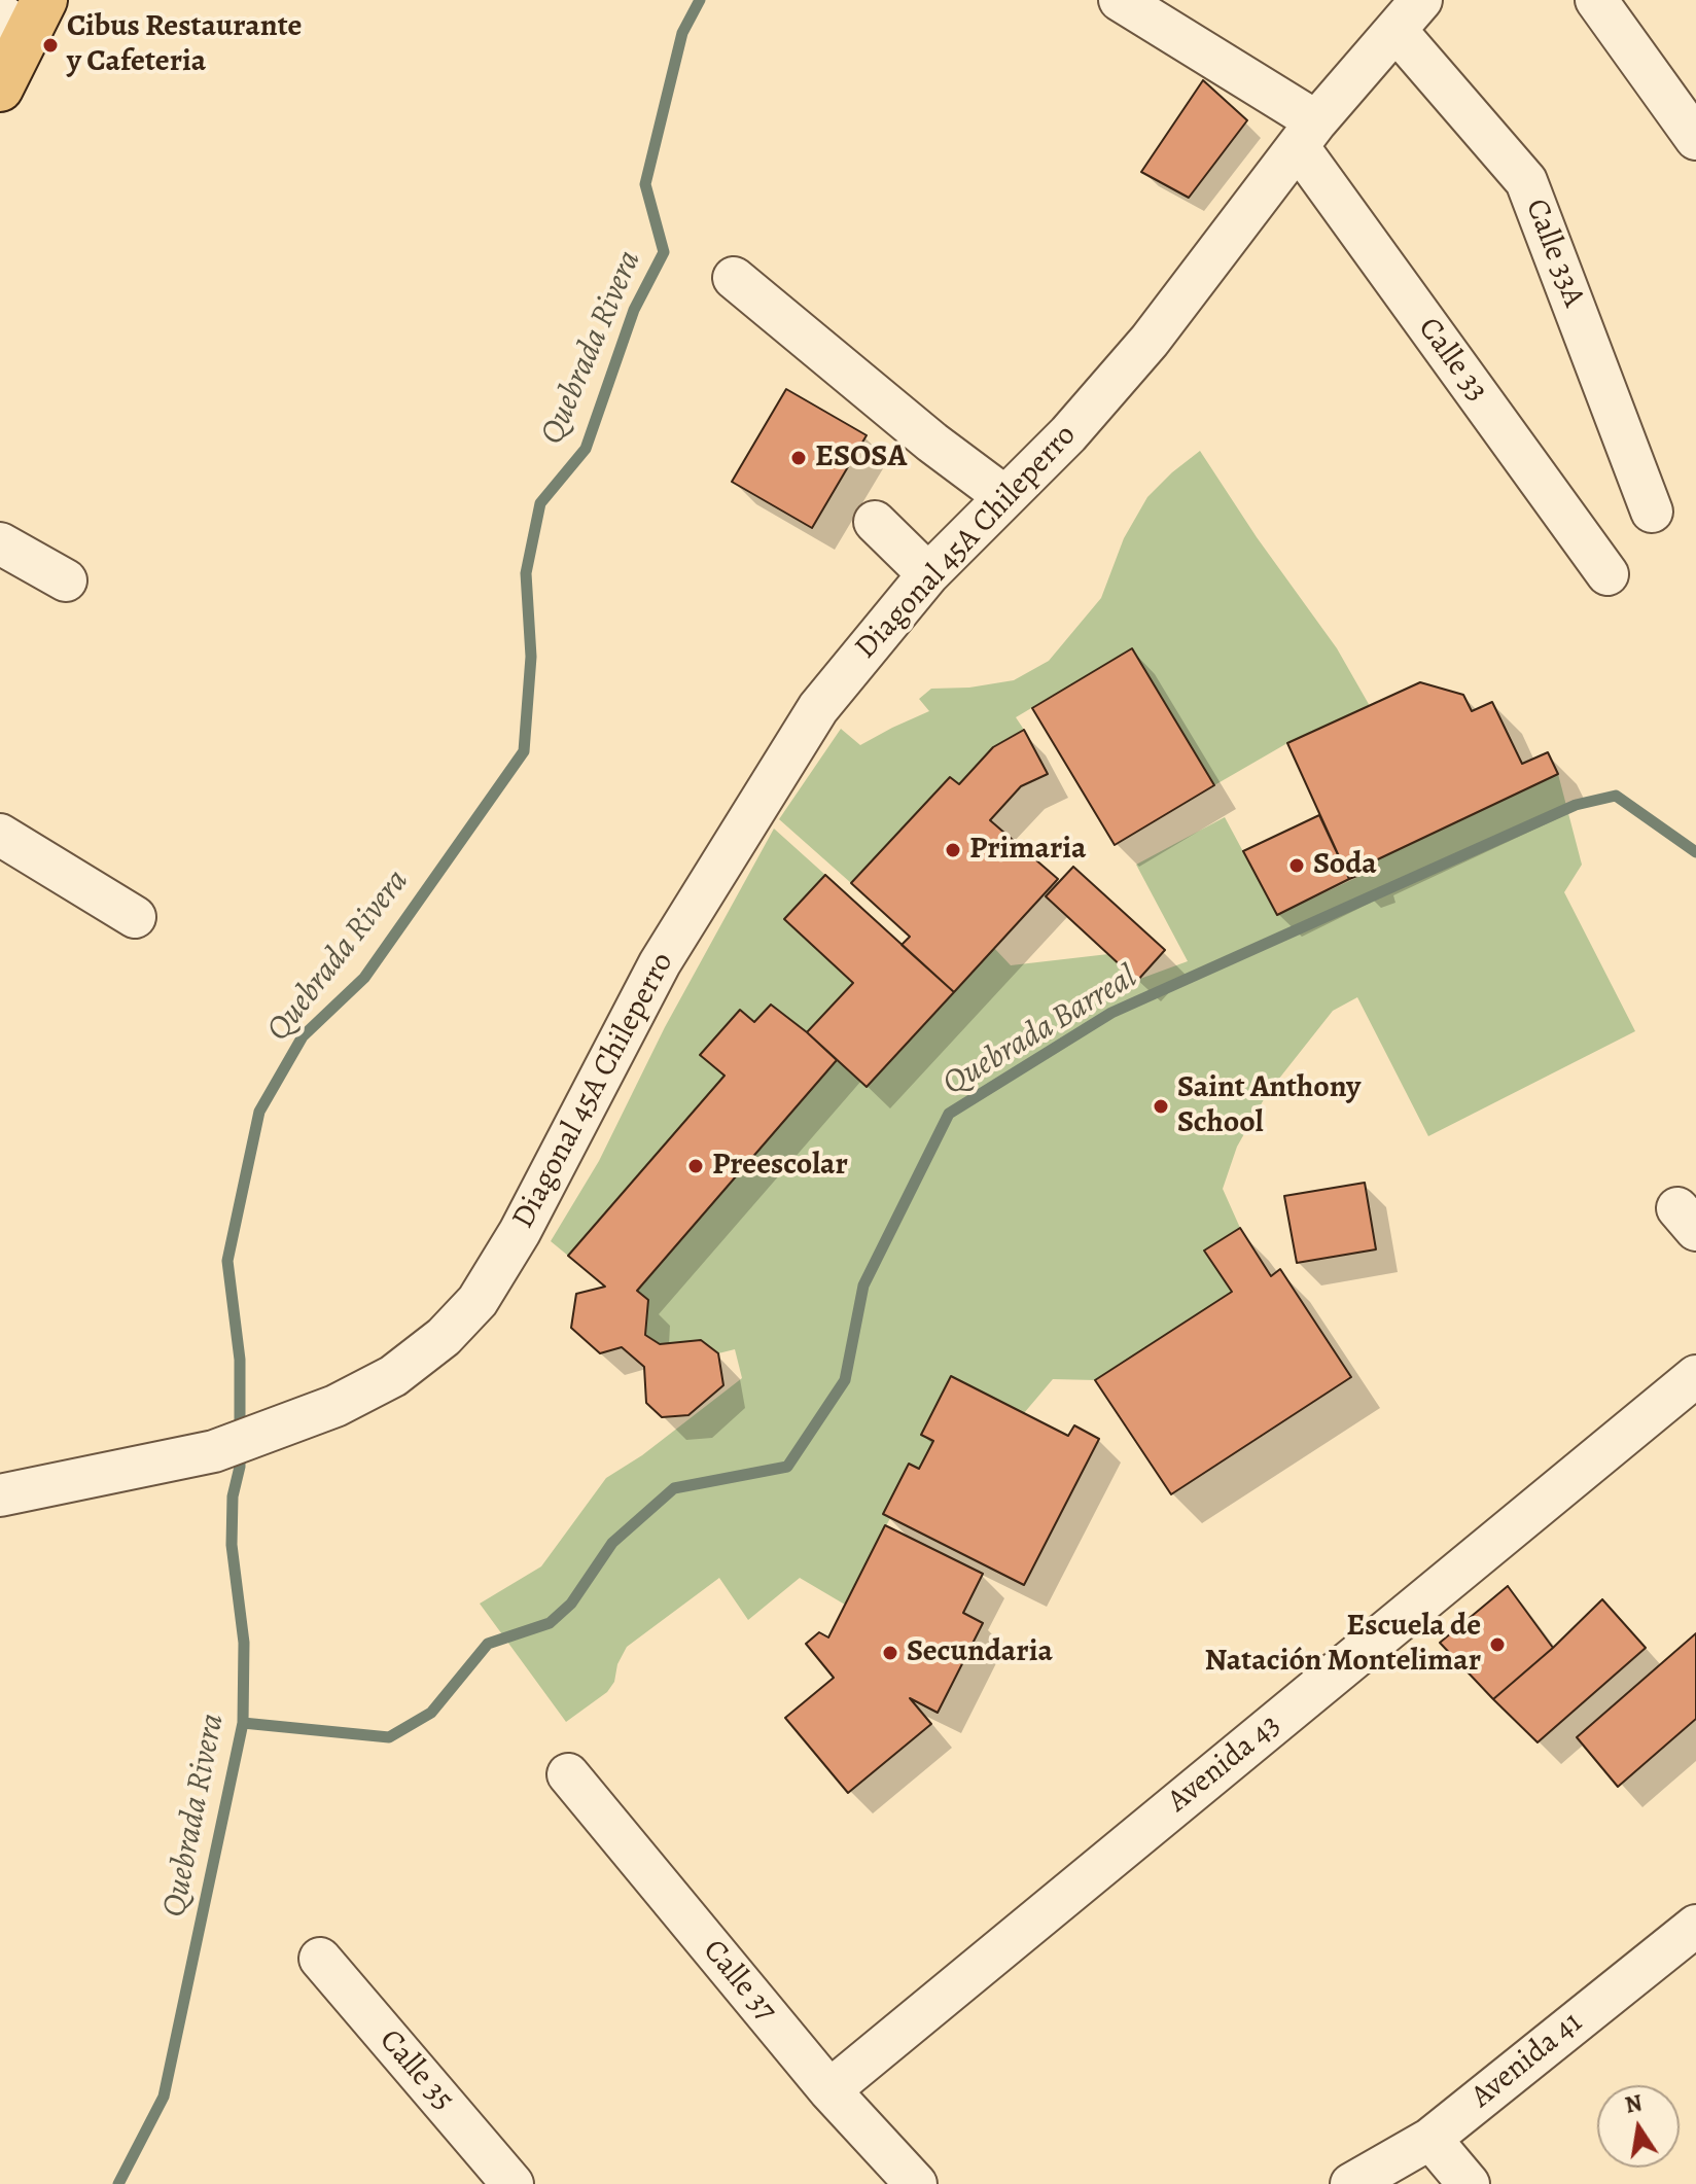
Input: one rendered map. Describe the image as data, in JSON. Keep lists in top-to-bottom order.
{
  "streets": {
    "street": [
      "Calle 33A",
      "Calle 33",
      "Diagonal 45A Chileperro",
      "Avenida 43",
      "Calle 37",
      "Avenida 41",
      "Calle 35"
    ]
  },
  "crossings": [
    ["Calle 33A", "Diagonal 45A Chileperro"],
    ["Calle 33", "Diagonal 45A Chileperro"],
    ["Avenida 43", "Calle 37"]
  ],
  "water": ["Quebrada Rivera", "Quebrada Barreal"],
  "places": [
    "Cibus Restaurante y Cafeteria",
    "ESOSA",
    "Primaria",
    "Soda",
    "Saint Anthony School",
    "Preescolar",
    "Escuela de Natación Montelimar",
    "Secundaria"
  ],
  "north": "top"
}
